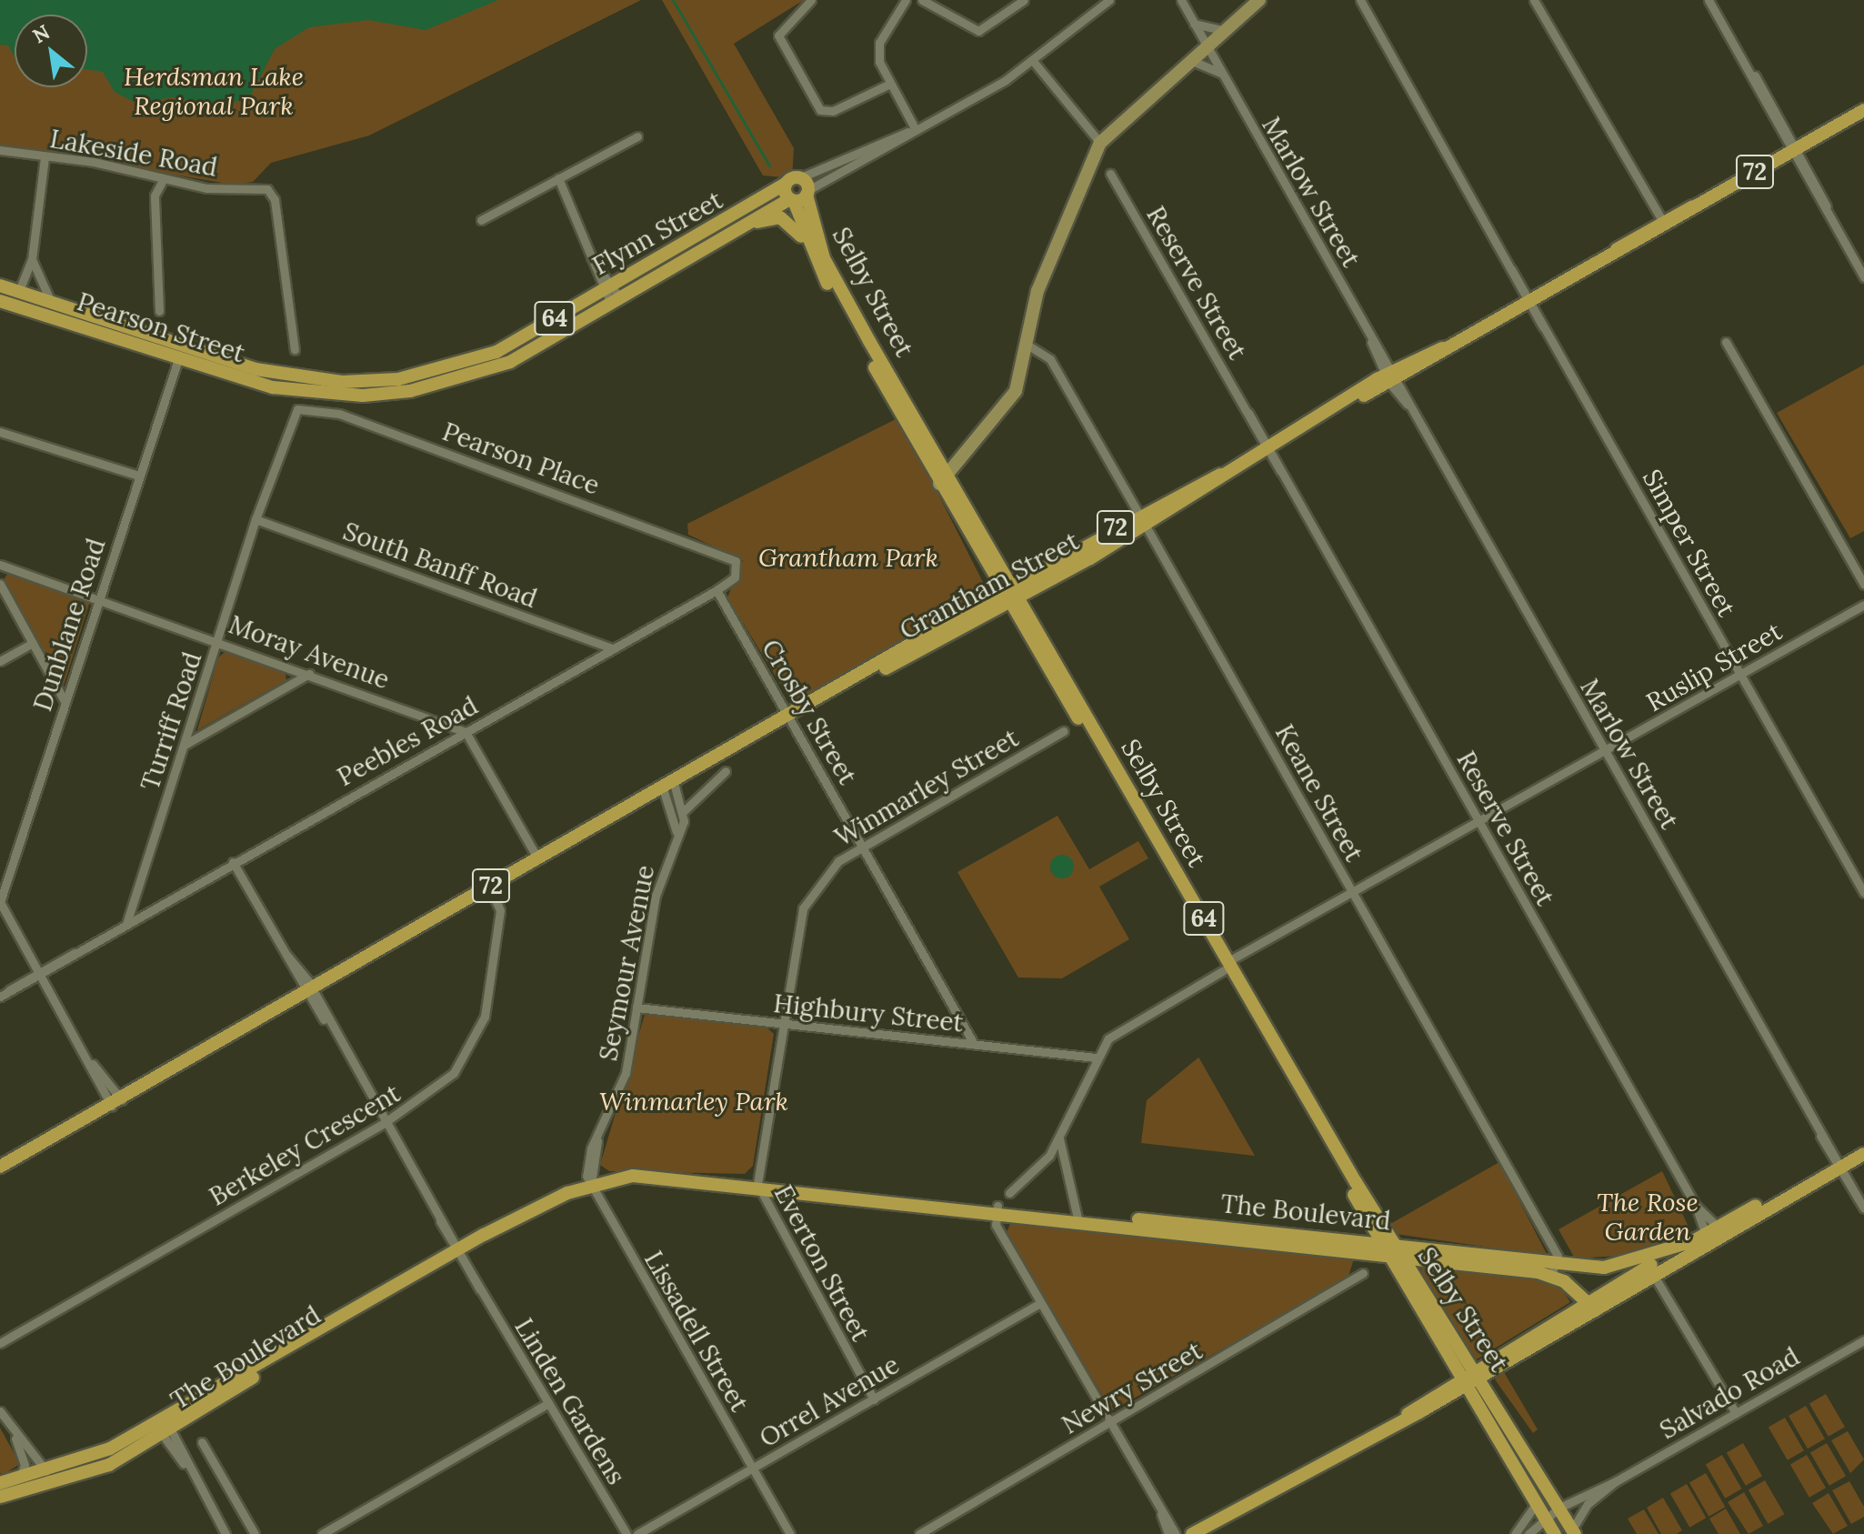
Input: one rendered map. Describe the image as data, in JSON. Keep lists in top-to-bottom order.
{
  "streets": {
    "main road": [
      "72",
      "Flynn Street",
      "Selby Street",
      "64",
      "Pearson Street",
      "Grantham Street",
      "The Boulevard"
    ],
    "street": [
      "Lakeside Road",
      "Marlow Street",
      "Reserve Street",
      "Pearson Place",
      "Simper Street",
      "South Banff Road",
      "Dunblane Road",
      "Moray Avenue",
      "Ruslip Street",
      "Crosby Street",
      "Turriff Road",
      "Peebles Road",
      "Winmarley Street",
      "Keane Street",
      "Seymour Avenue",
      "Highbury Street",
      "Berkeley Crescent",
      "Everton Street",
      "Lissadell Street",
      "Newry Street",
      "Salvado Road",
      "Linden Gardens",
      "Orrel Avenue"
    ]
  },
  "crossings": [
    ["Marlow Street", "Grantham Street"],
    ["Marlow Street", "Ruslip Street"],
    ["Flynn Street", "Selby Street"],
    ["Flynn Street", "64"],
    ["Flynn Street", "Pearson Street"],
    ["Reserve Street", "Grantham Street"],
    ["Reserve Street", "Ruslip Street"],
    ["Reserve Street", "The Boulevard"],
    ["Selby Street", "64"],
    ["Selby Street", "Grantham Street"],
    ["Selby Street", "Ruslip Street"],
    ["Selby Street", "The Boulevard"],
    ["Selby Street", "Salvado Road"],
    ["Pearson Street", "Dunblane Road"],
    ["Pearson Place", "Turriff Road"],
    ["Pearson Place", "Peebles Road"],
    ["Simper Street", "Grantham Street"],
    ["Simper Street", "Ruslip Street"],
    ["South Banff Road", "Turriff Road"],
    ["South Banff Road", "Peebles Road"],
    ["Grantham Street", "Crosby Street"],
    ["Grantham Street", "Keane Street"],
    ["Grantham Street", "Berkeley Crescent"],
    ["Grantham Street", "Linden Gardens"],
    ["Dunblane Road", "Moray Avenue"],
    ["Moray Avenue", "Turriff Road"],
    ["Moray Avenue", "Peebles Road"],
    ["Ruslip Street", "Keane Street"],
    ["Ruslip Street", "Highbury Street"],
    ["Crosby Street", "Peebles Road"],
    ["Crosby Street", "Winmarley Street"],
    ["Crosby Street", "Highbury Street"],
    ["Turriff Road", "Peebles Road"],
    ["Peebles Road", "Linden Gardens"],
    ["Winmarley Street", "Highbury Street"],
    ["Winmarley Street", "The Boulevard"],
    ["Winmarley Street", "Everton Street"],
    ["Keane Street", "The Boulevard"],
    ["Seymour Avenue", "Highbury Street"],
    ["Seymour Avenue", "The Boulevard"],
    ["Seymour Avenue", "Lissadell Street"],
    ["Berkeley Crescent", "Linden Gardens"],
    ["The Boulevard", "Everton Street"],
    ["The Boulevard", "Lissadell Street"],
    ["The Boulevard", "Linden Gardens"],
    ["Everton Street", "Orrel Avenue"],
    ["Lissadell Street", "Orrel Avenue"]
  ],
  "parks": [
    "Herdsman Lake Regional Park",
    "Grantham Park",
    "Winmarley Park",
    "The Rose Garden"
  ],
  "north": "top left"
}
